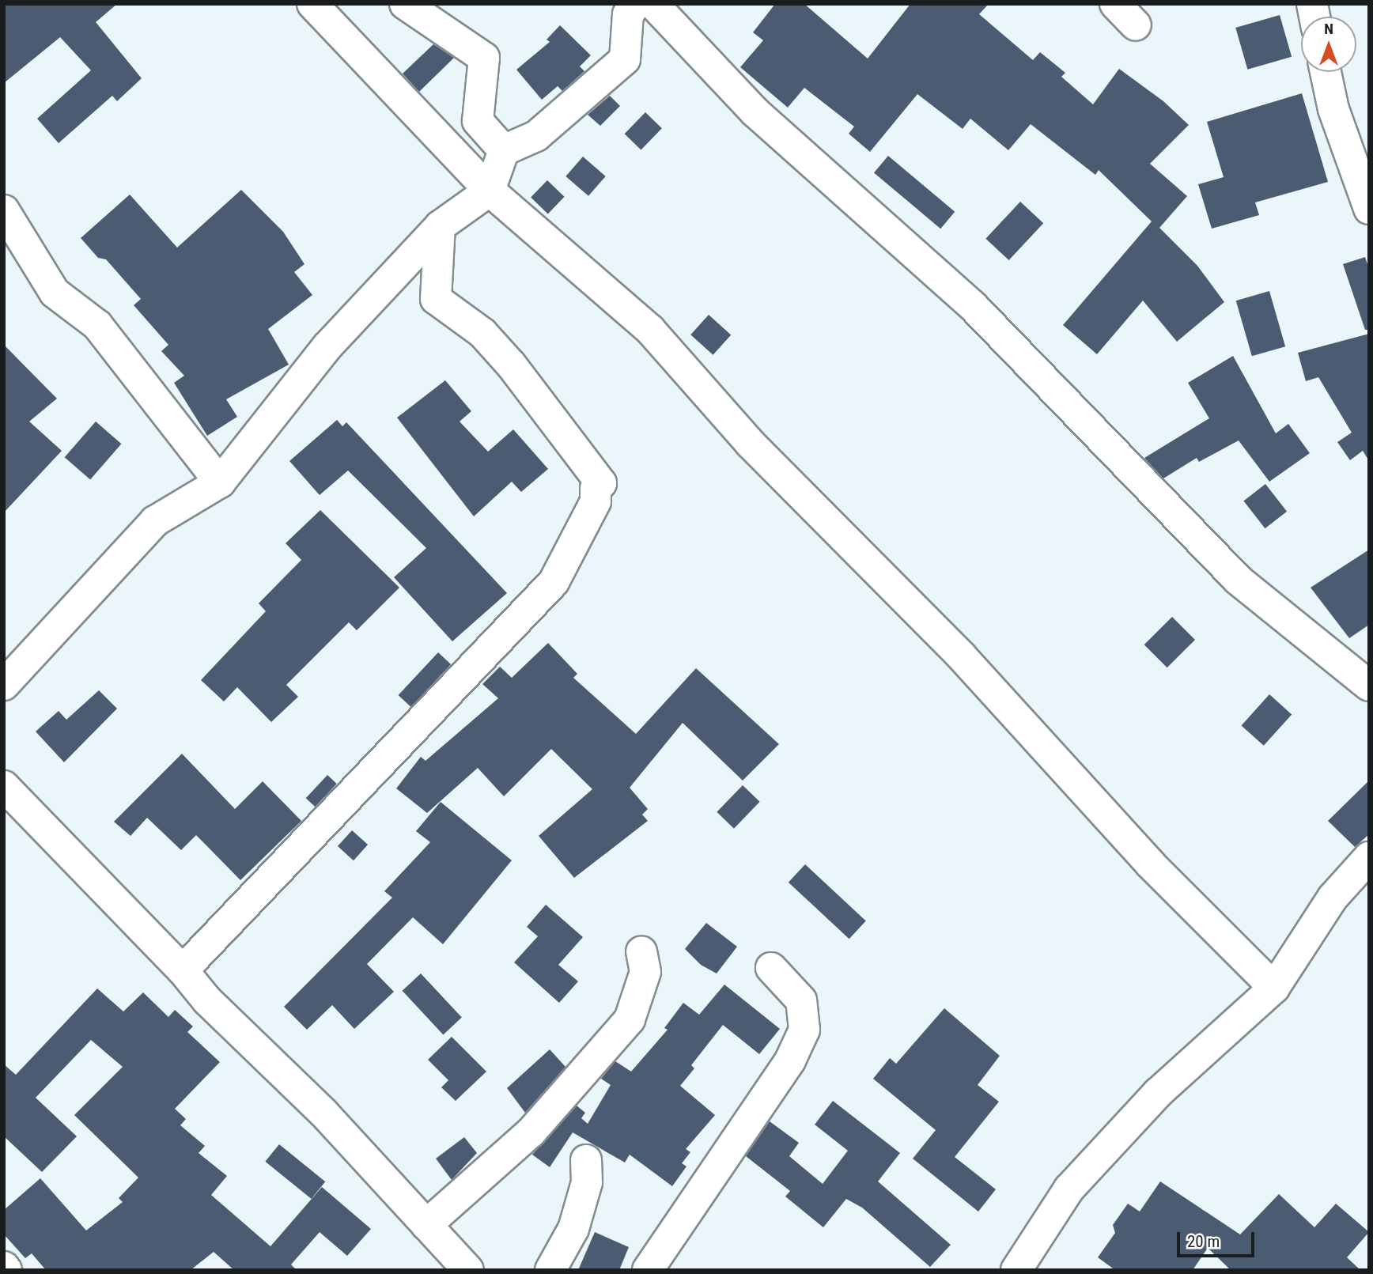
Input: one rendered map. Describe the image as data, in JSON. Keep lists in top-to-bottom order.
{
  "scale_bar": "20 m",
  "north": "top"
}
